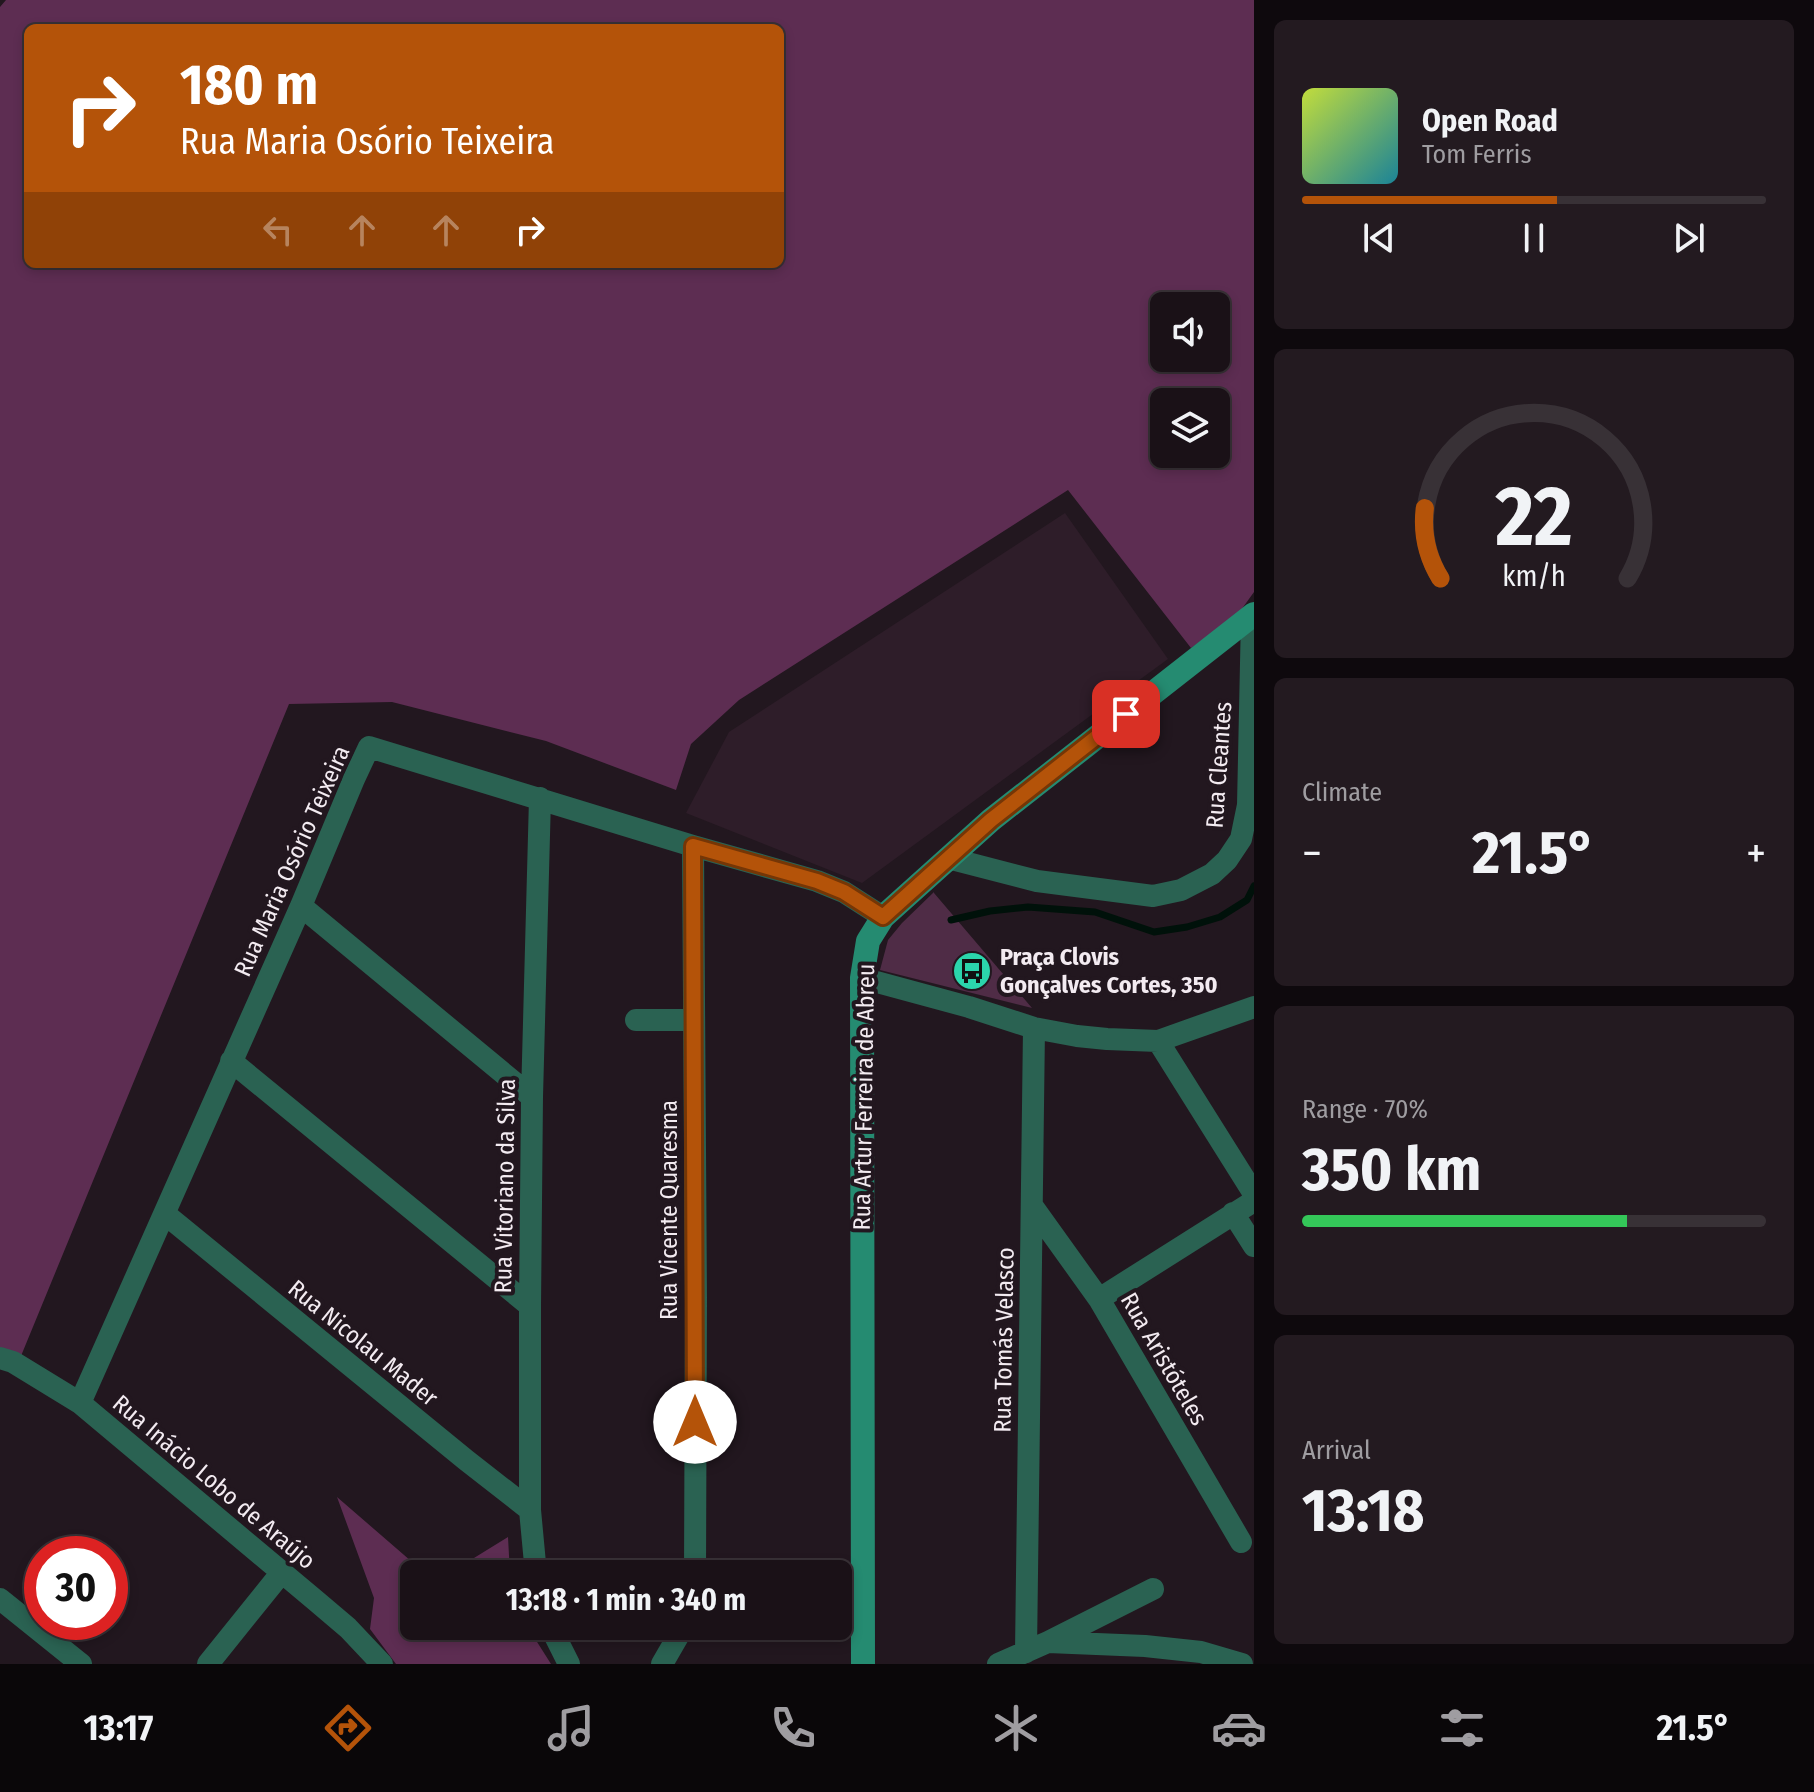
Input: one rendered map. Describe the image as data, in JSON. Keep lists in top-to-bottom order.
{
  "streets": {
    "street": [
      "Rua Cleantes",
      "Rua Maria Osório Teixeira",
      "Rua Artur Ferreira de Abreu",
      "Rua Vitoriano da Silva",
      "Rua Vicente Quaresma",
      "Rua Tomás Velasco",
      "Rua Nicolau Mader",
      "Rua Aristóteles",
      "Rua Inácio Lobo de Araújo"
    ]
  },
  "crossings": [
    ["Rua Cleantes", "Rua Artur Ferreira de Abreu"],
    ["Rua Maria Osório Teixeira", "Rua Artur Ferreira de Abreu"],
    ["Rua Maria Osório Teixeira", "Rua Vitoriano da Silva"],
    ["Rua Maria Osório Teixeira", "Rua Vicente Quaresma"],
    ["Rua Maria Osório Teixeira", "Rua Nicolau Mader"],
    ["Rua Maria Osório Teixeira", "Rua Inácio Lobo de Araújo"],
    ["Rua Vitoriano da Silva", "Rua Nicolau Mader"],
    ["Rua Tomás Velasco", "Rua Aristóteles"]
  ],
  "places": {
    "bus stop": ["Praça Clovis Gonçalves Cortes, 350"]
  },
  "page": {
    "turn": ["180 m", "Rua Maria Osório Teixeira"],
    "song": ["Open Road", "Tom Ferris"],
    "tile": [
      "Climate",
      ["Range · 70%", "350 km"],
      ["Arrival", "13:18"]
    ],
    "heat": ["−", "21.5°", "+"],
    "limit": "30",
    "trip": "13:18 · 1 min · 340 m",
    "tabs": ["13:17", "21.5°"],
    "gauge": ["22", "km/h"]
  }
}
